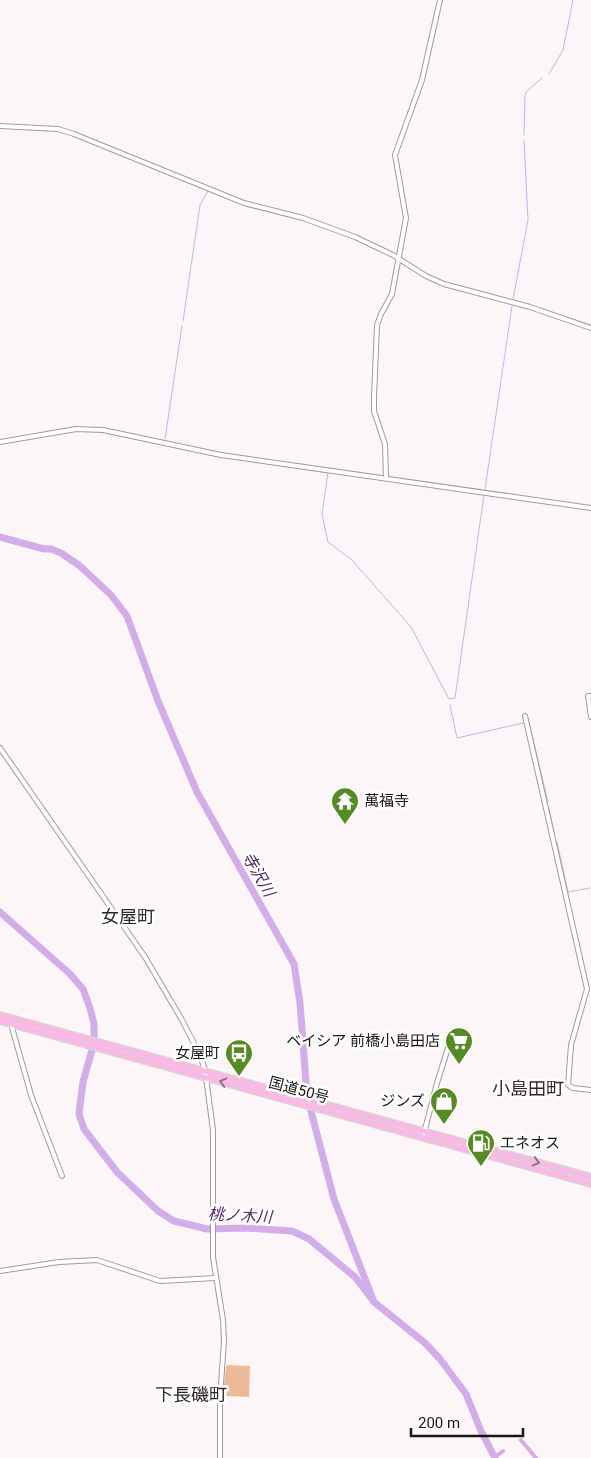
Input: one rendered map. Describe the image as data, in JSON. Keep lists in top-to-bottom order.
{
  "streets": {
    "highway": ["国道50号"]
  },
  "districts": ["女屋町", "小島田町", "下長磯町"],
  "water": ["寺沢川", "桃ノ木川"],
  "places": {
    "temple": ["萬福寺"],
    "supermarket": ["ベイシア 前橋小島田店"],
    "bus stop": ["女屋町"],
    "shop": ["ジンズ"],
    "fuel station": ["エネオス"]
  },
  "scale_bar": "200 m"
}
